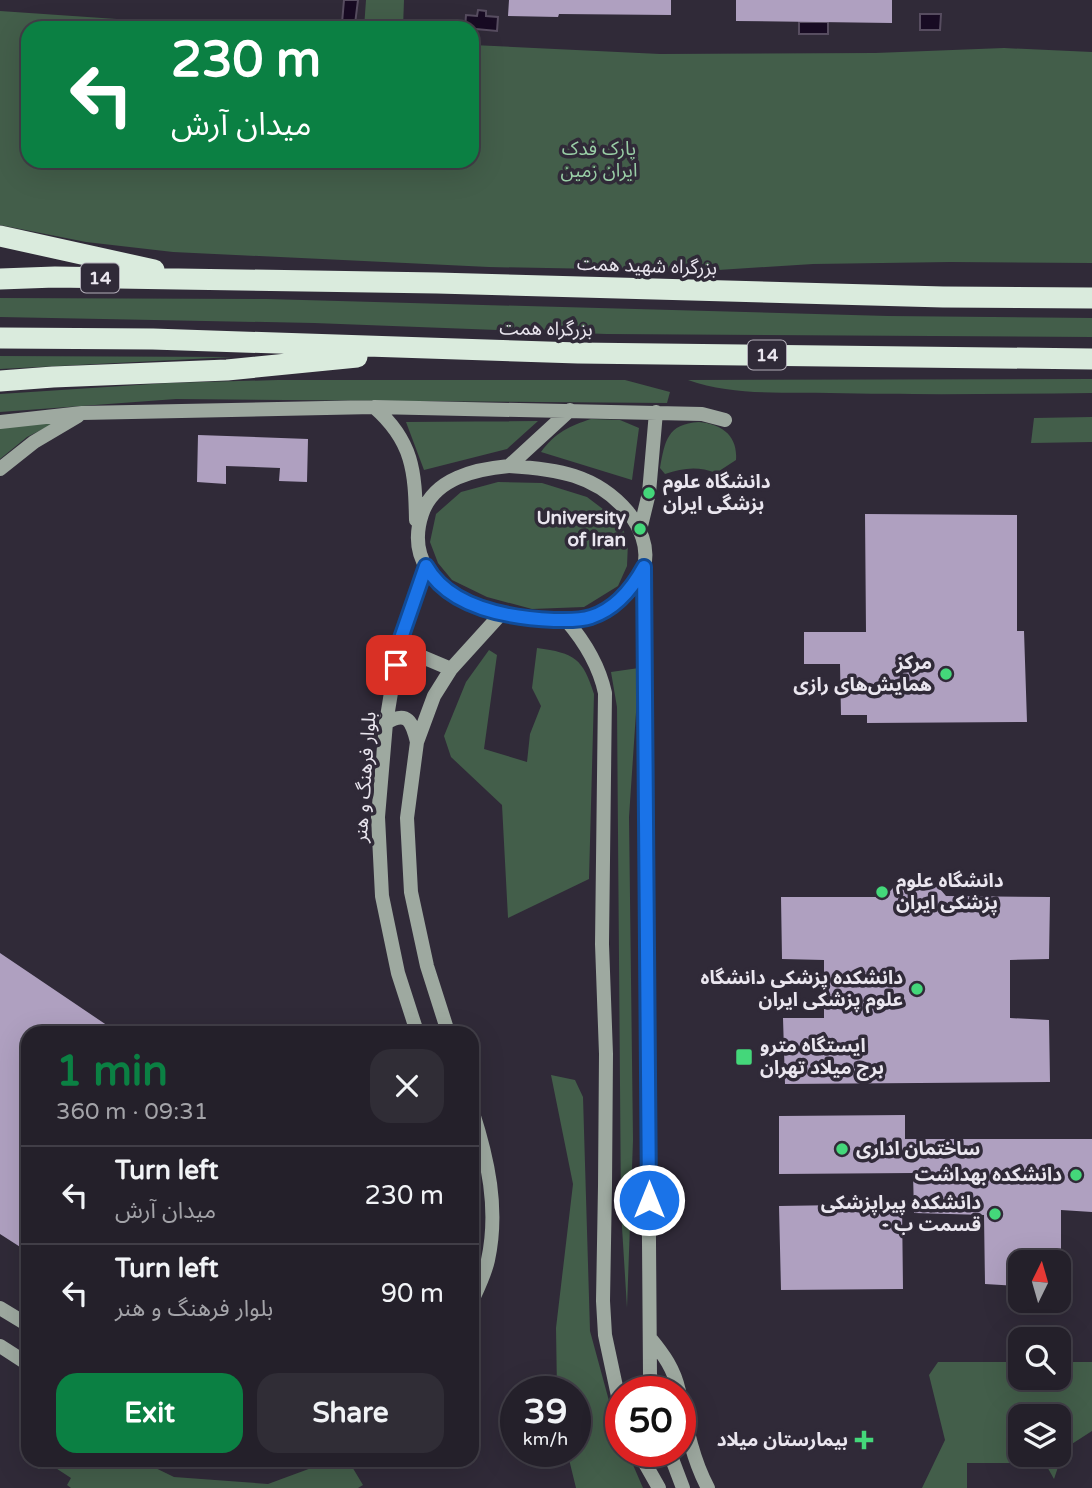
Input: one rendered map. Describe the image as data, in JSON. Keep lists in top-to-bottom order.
{
  "streets": {
    "highway": ["بزرگراه شهید همت", "14", "بزرگراه همت"],
    "main road": ["بلوار فرهنگ و هنر"]
  },
  "crossings": [
    ["بزرگراه شهید همت", "14"]
  ],
  "parks": ["پارک فدک ایران زمین"],
  "places": {
    "other": [
      "دانشگاه علوم بزشگى ايران",
      "University of Iran",
      "مرکز همایش‌های رازی",
      "دانشگاه علوم پزشکی ایران",
      "دانشکده پزشکی دانشگاه علوم پزشکی ایران",
      "ساختمان اداری",
      "دانشکده بهداشت",
      "دانشکده پیراپزشکی - قسمت ب"
    ],
    "transit": ["ایستگاه مترو برج میلاد تهران"],
    "health": ["بیمارستان میلاد"]
  },
  "north": "top",
  "page": {
    "turn": ["230 m", "میدان آرش"],
    "heading": ["1 min", "360 m · 09:31"],
    "list": [
      {
        "name": "Turn left",
        "note": "میدان آرش",
        "value": "230 m"
      },
      {
        "name": "Turn left",
        "note": "بلوار فرهنگ و هنر",
        "value": "90 m"
      }
    ],
    "buttons": ["Exit", "Share"],
    "speed": "39 km/h",
    "limit": "50"
  }
}
